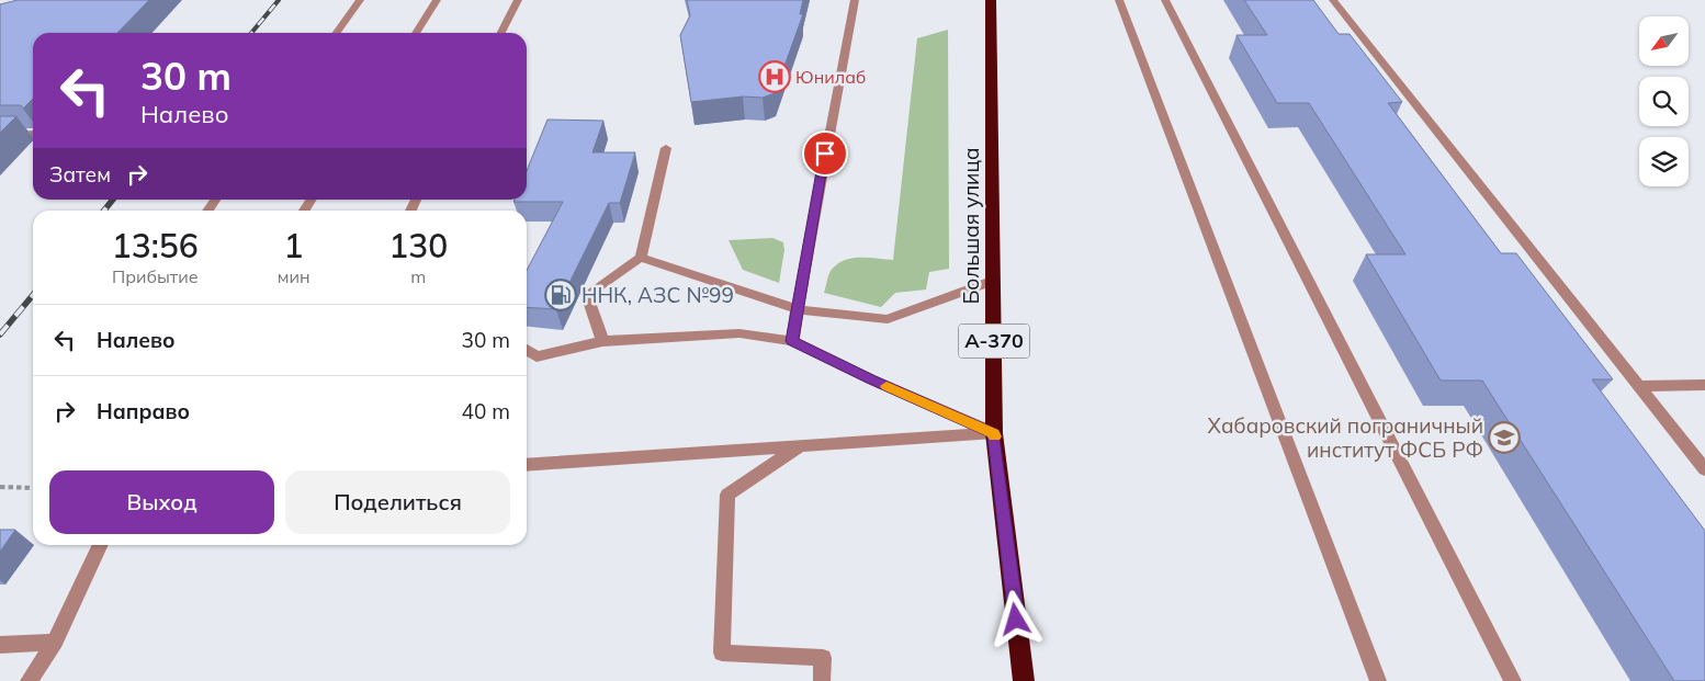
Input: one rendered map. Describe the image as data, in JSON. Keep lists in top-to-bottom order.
{
  "streets": {
    "highway": ["Большая улица", "А-370"]
  },
  "places": {
    "hospital": ["Юнилаб"],
    "fuel station": ["ННК, АЗС №99"],
    "school or university": ["Хабаровский пограничный институт ФСБ РФ"]
  },
  "north": "bottom left",
  "page": {
    "turn": ["30 m", "Налево"],
    "then": "Затем",
    "eta": [
      "13:56",
      "Прибытие",
      "1",
      "мин",
      "130",
      "m"
    ],
    "list": [
      {
        "name": "Налево",
        "value": "30 m"
      },
      {
        "name": "Направо",
        "value": "40 m"
      }
    ],
    "buttons": ["Выход", "Поделиться"]
  }
}
